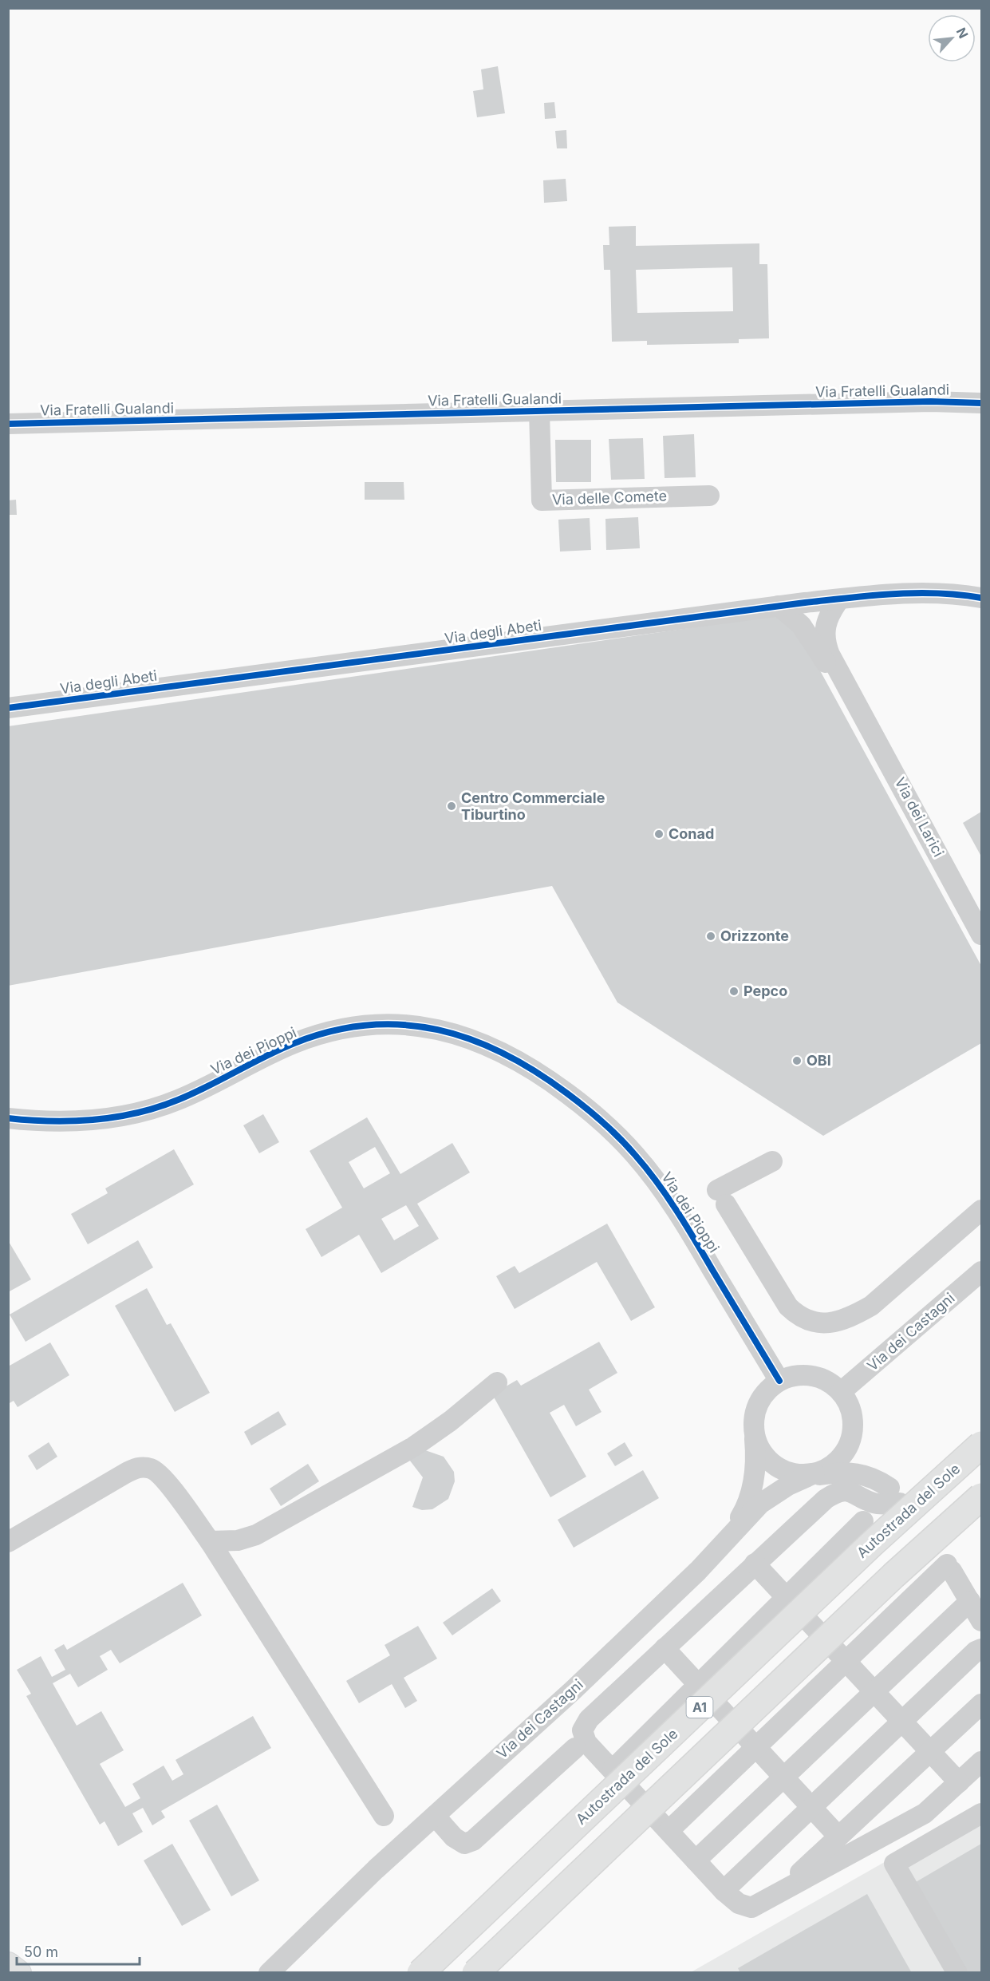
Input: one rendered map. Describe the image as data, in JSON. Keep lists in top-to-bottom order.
{
  "streets": {
    "highway": ["Autostrada del Sole", "A1"],
    "street": [
      "Via Fratelli Gualandi",
      "Via delle Comete",
      "Via degli Abeti",
      "Via dei Larici",
      "Via dei Pioppi",
      "Via dei Castagni"
    ]
  },
  "crossings": [
    ["Via Fratelli Gualandi", "Via delle Comete"],
    ["Via degli Abeti", "Via dei Larici"],
    ["Via dei Pioppi", "Via dei Castagni"]
  ],
  "places": [
    "Centro Commerciale Tiburtino",
    "Conad",
    "Orizzonte",
    "Pepco",
    "OBI"
  ],
  "scale_bar": "50 m",
  "north": "top right"
}
